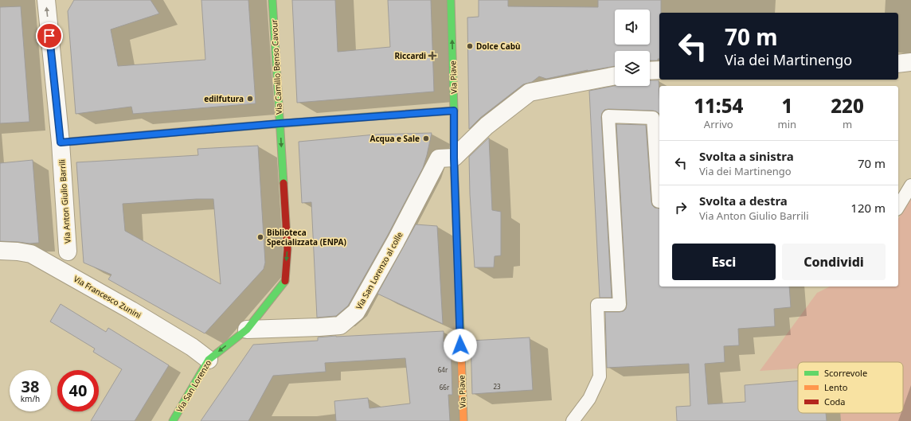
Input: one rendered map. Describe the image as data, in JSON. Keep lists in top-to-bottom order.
{
  "streets": {
    "street": [
      "Via Camillo Benso Cavour",
      "Via Piave",
      "Via Anton Giulio Barrili",
      "Via San Lorenzo al colle",
      "Via Francesco Zunini",
      "Via San Lorenzo"
    ]
  },
  "crossings": [
    ["Via Camillo Benso Cavour", "Via San Lorenzo al colle"],
    ["Via Camillo Benso Cavour", "Via San Lorenzo"],
    ["Via Piave", "Via San Lorenzo al colle"],
    ["Via San Lorenzo al colle", "Via San Lorenzo"],
    ["Via Francesco Zunini", "Via San Lorenzo"]
  ],
  "one_way": ["Via Camillo Benso Cavour", "Via Anton Giulio Barrili", "Via San Lorenzo"],
  "places": {
    "other": [
      "Dolce Cabù",
      "edilfutura",
      "Acqua e Sale",
      "Biblioteca Specializzata (ENPA)"
    ],
    "health": ["Riccardi"]
  },
  "house_numbers": ["64r", "23", "66r"],
  "legend": ["Scorrevole", "Lento", "Coda"],
  "page": {
    "turn": ["70 m", "Via dei Martinengo"],
    "eta": [
      "11:54",
      "Arrivo",
      "1",
      "min",
      "220",
      "m"
    ],
    "list": [
      {
        "name": "Svolta a sinistra",
        "note": "Via dei Martinengo",
        "value": "70 m"
      },
      {
        "name": "Svolta a destra",
        "note": "Via Anton Giulio Barrili",
        "value": "120 m"
      }
    ],
    "buttons": ["Esci", "Condividi"],
    "speed": "38 km/h",
    "limit": "40"
  }
}
